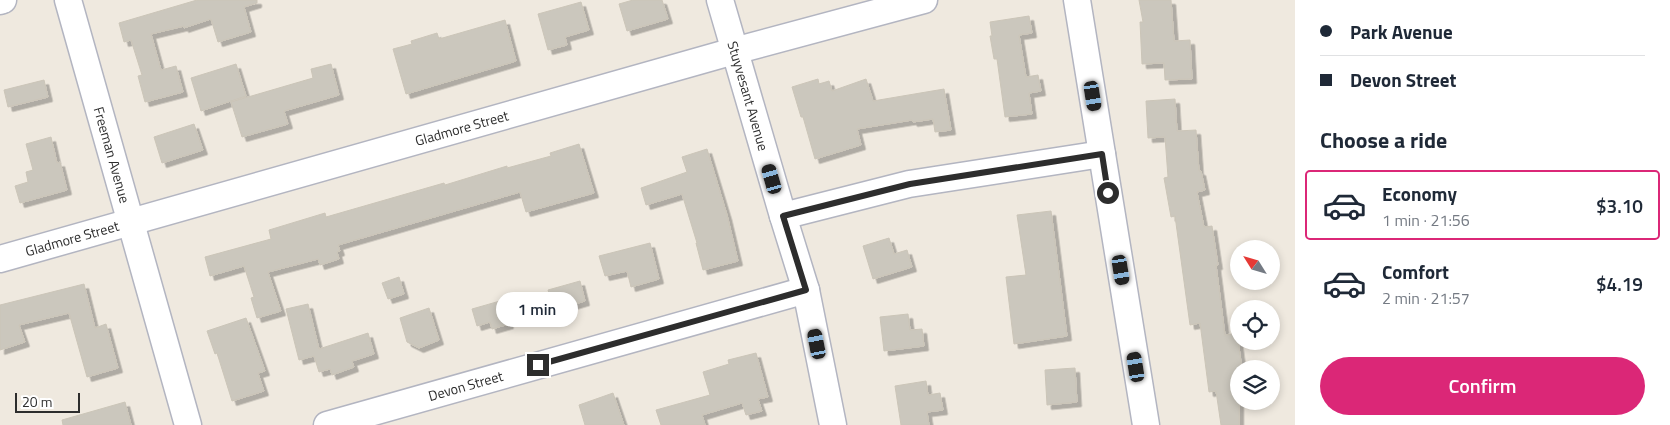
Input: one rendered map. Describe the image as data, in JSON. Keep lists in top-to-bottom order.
{
  "streets": {
    "street": [
      "Stuyvesant Avenue",
      "Gladmore Street",
      "Freeman Avenue",
      "Devon Street"
    ]
  },
  "crossings": [
    ["Stuyvesant Avenue", "Gladmore Street"],
    ["Stuyvesant Avenue", "Devon Street"],
    ["Gladmore Street", "Freeman Avenue"]
  ],
  "scale_bar": "20 m",
  "north": "top left",
  "page": {
    "banner": ["Park Avenue", "Devon Street"],
    "heading": "Choose a ride",
    "list": [
      {
        "name": "Economy",
        "note": "1 min · 21:56",
        "value": "$3.10"
      },
      {
        "name": "Comfort",
        "note": "2 min · 21:57",
        "value": "$4.19"
      }
    ],
    "bubble": "1 min",
    "buttons": "Confirm",
    "scale": "20 m"
  }
}
